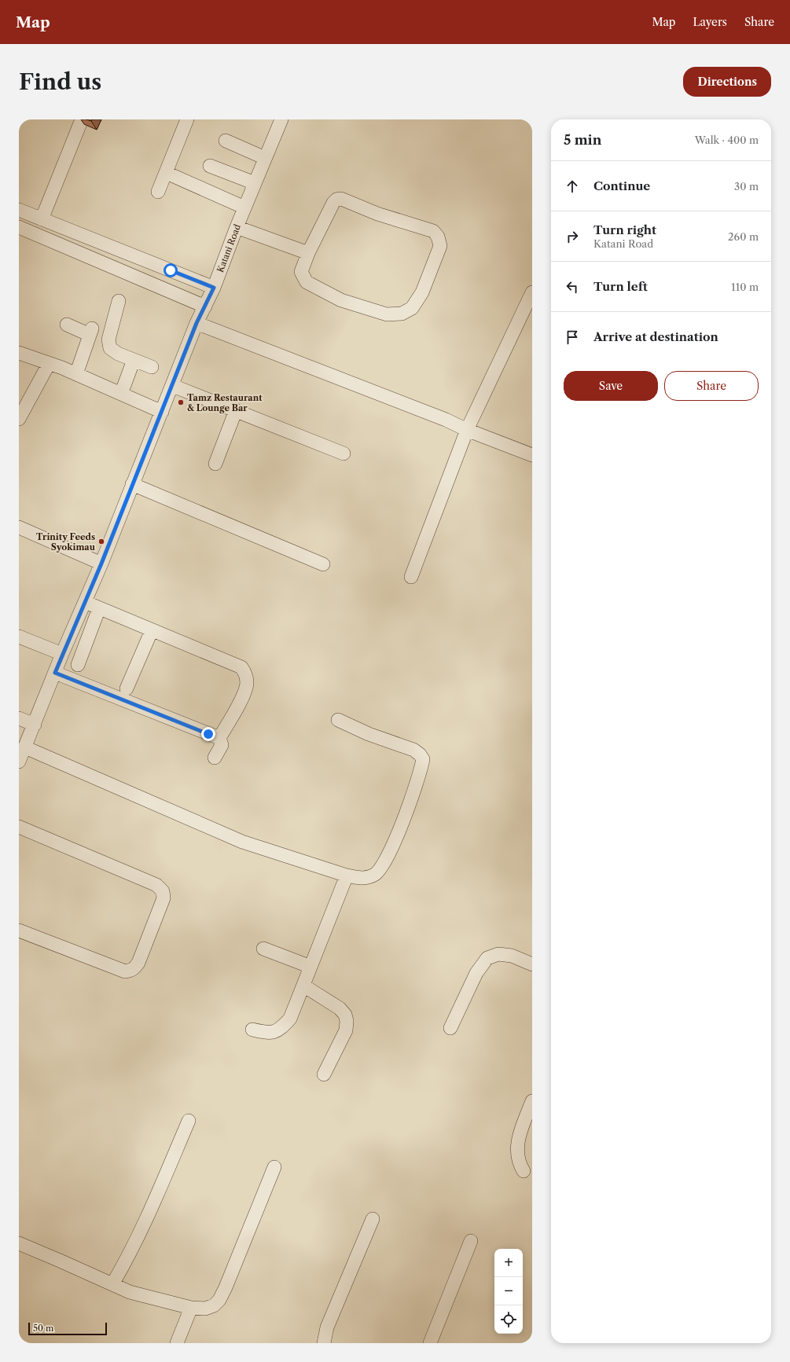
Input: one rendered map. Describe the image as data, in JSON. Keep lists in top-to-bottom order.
{
  "streets": {
    "street": ["Katani Road"]
  },
  "places": ["Tamz Restaurant & Lounge Bar", "Trinity Feeds Syokimau"],
  "scale_bar": "50 m",
  "page": {
    "header": "Map",
    "nav": ["Map", "Layers", "Share"],
    "buttons": [
      "Directions",
      ["Save", "Share"]
    ],
    "title": "Find us",
    "heading": ["5 min", "Walk · 400 m"],
    "list": [
      ["Continue", "30 m"],
      ["Turn right", "Katani Road", "260 m"],
      ["Turn left", "110 m"],
      "Arrive at destination"
    ],
    "map_buttons": ["+", "−"],
    "scale": "50 m"
  }
}
